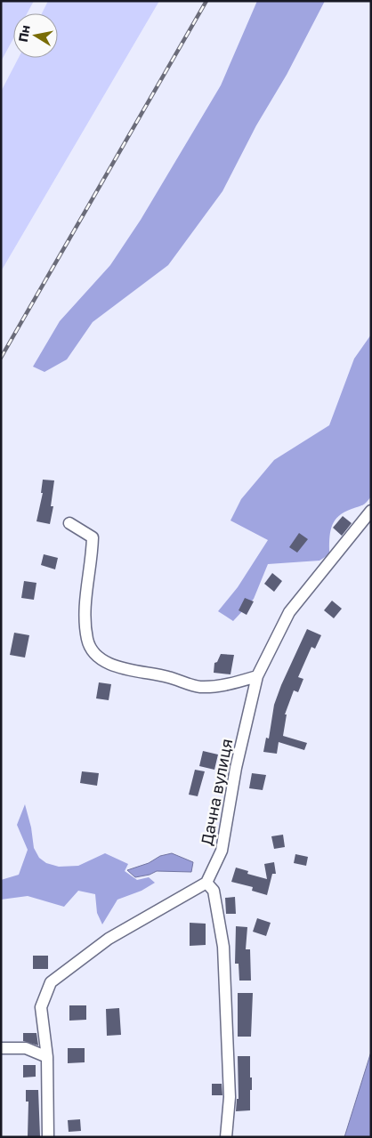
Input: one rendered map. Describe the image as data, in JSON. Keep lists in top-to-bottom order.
{
  "streets": {
    "street": ["Дачна вулиця"]
  },
  "north": "left"
}
